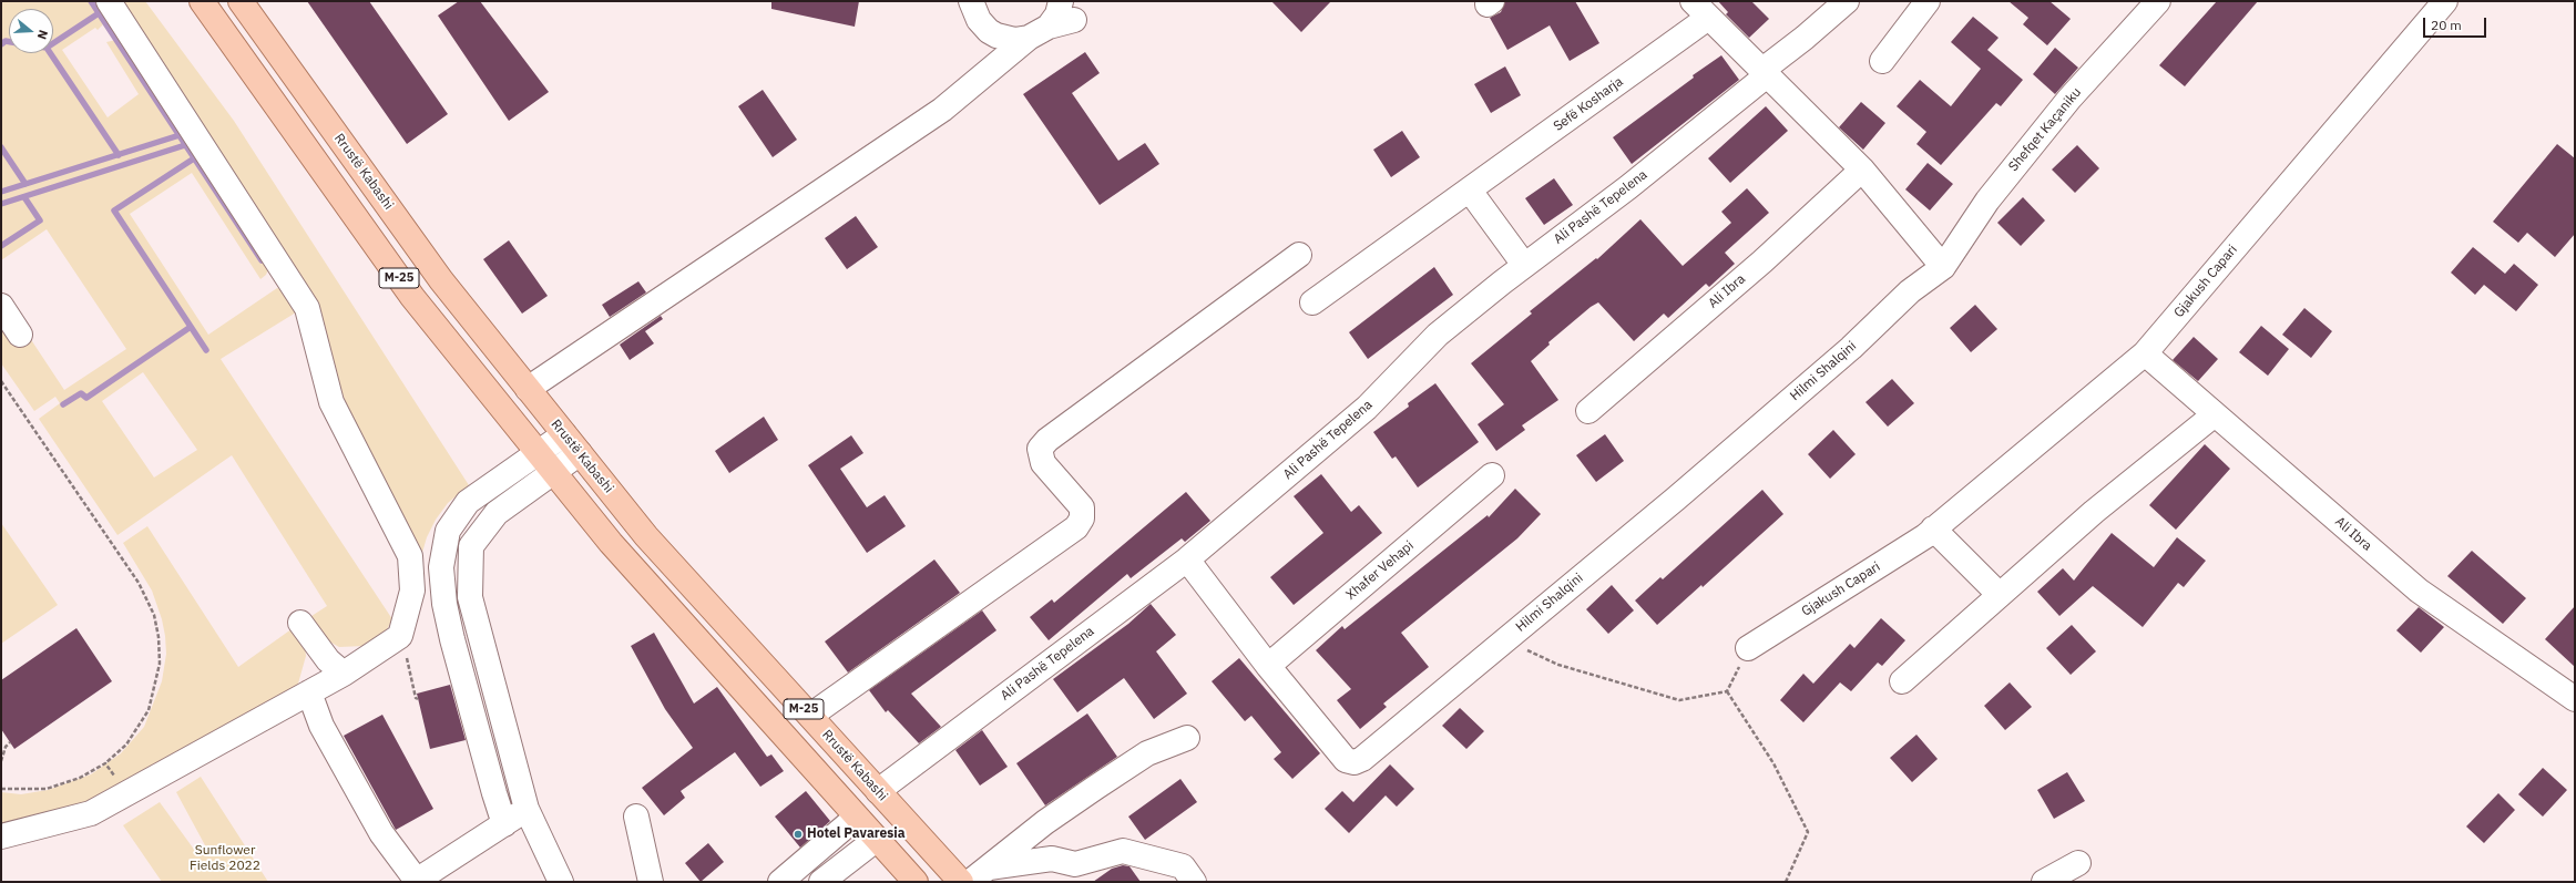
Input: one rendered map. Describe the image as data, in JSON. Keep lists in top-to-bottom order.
{
  "streets": {
    "main road": ["Rrustë Kabashi", "M-25"],
    "street": [
      "Sefë Kosharja",
      "Shefqet Kaçaniku",
      "Ali Pashë Tepelena",
      "Gjakush Capari",
      "Ali Ibra",
      "Hilmi Shalqini",
      "Xhafer Vehapi"
    ]
  },
  "crossings": [
    ["Shefqet Kaçaniku", "Hilmi Shalqini"],
    ["Rrustë Kabashi", "Ali Pashë Tepelena"],
    ["Ali Pashë Tepelena", "Hilmi Shalqini"],
    ["Gjakush Capari", "Ali Ibra"],
    ["Hilmi Shalqini", "Xhafer Vehapi"]
  ],
  "parks": ["Sunflower Fields 2022"],
  "places": ["Hotel Pavaresia"],
  "scale_bar": "20 m",
  "north": "right"
}
